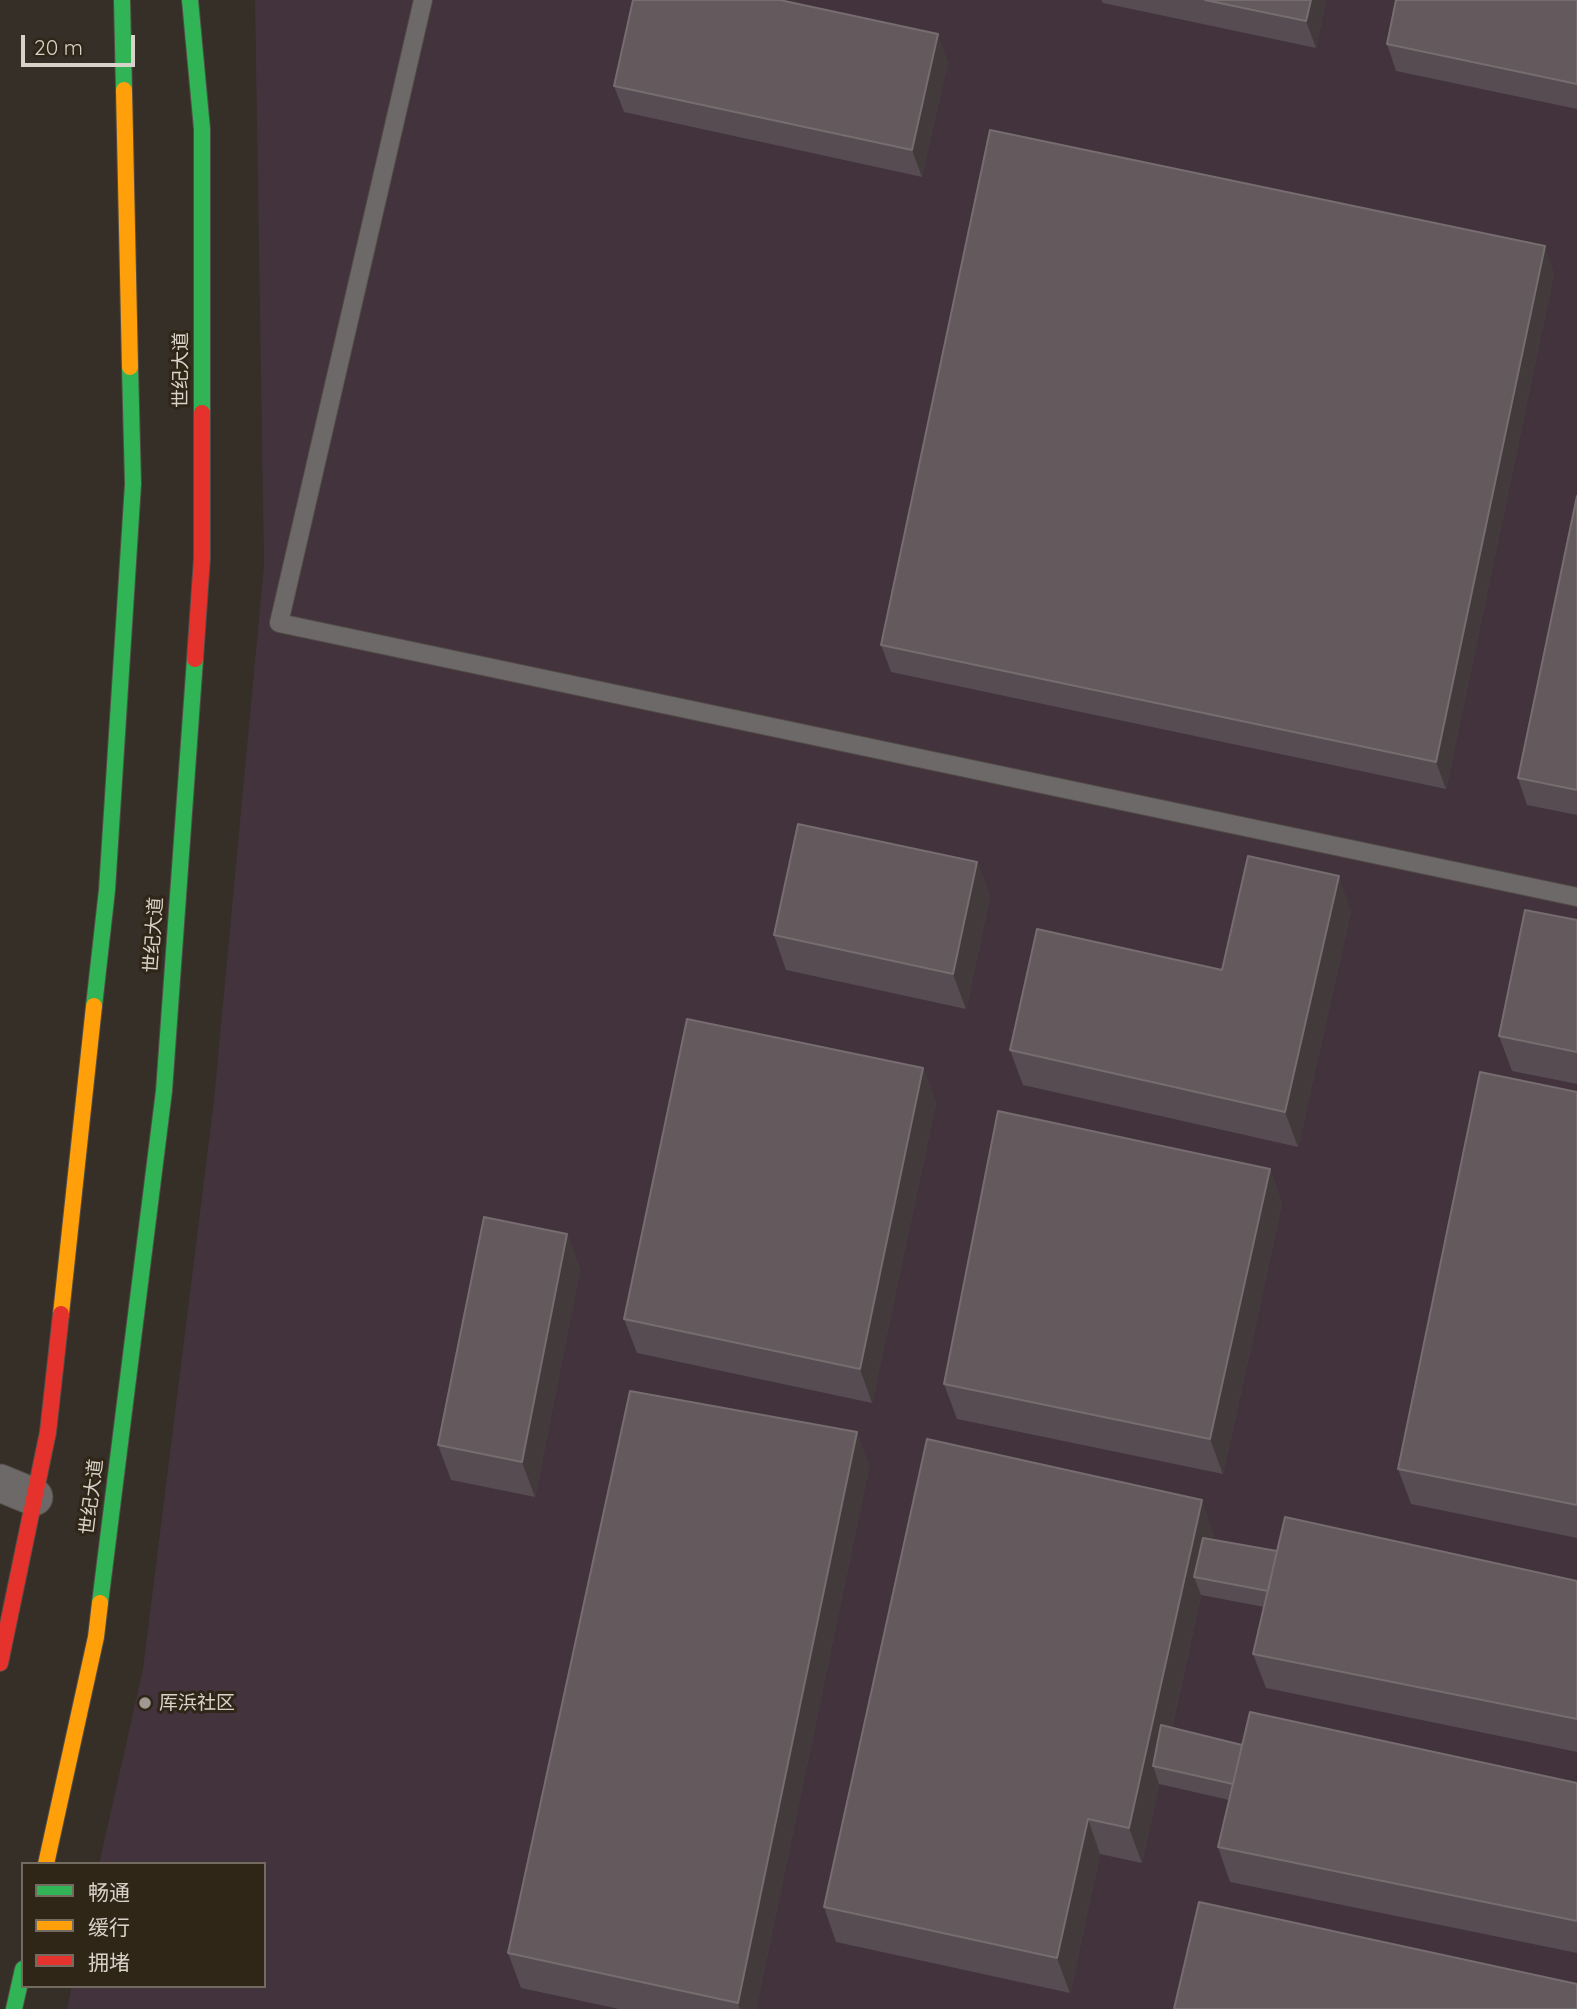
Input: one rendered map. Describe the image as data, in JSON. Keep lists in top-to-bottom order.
{
  "streets": {
    "main road": ["世纪大道"]
  },
  "places": ["厍浜社区"],
  "legend": ["畅通", "缓行", "拥堵"],
  "scale_bar": "20 m"
}
